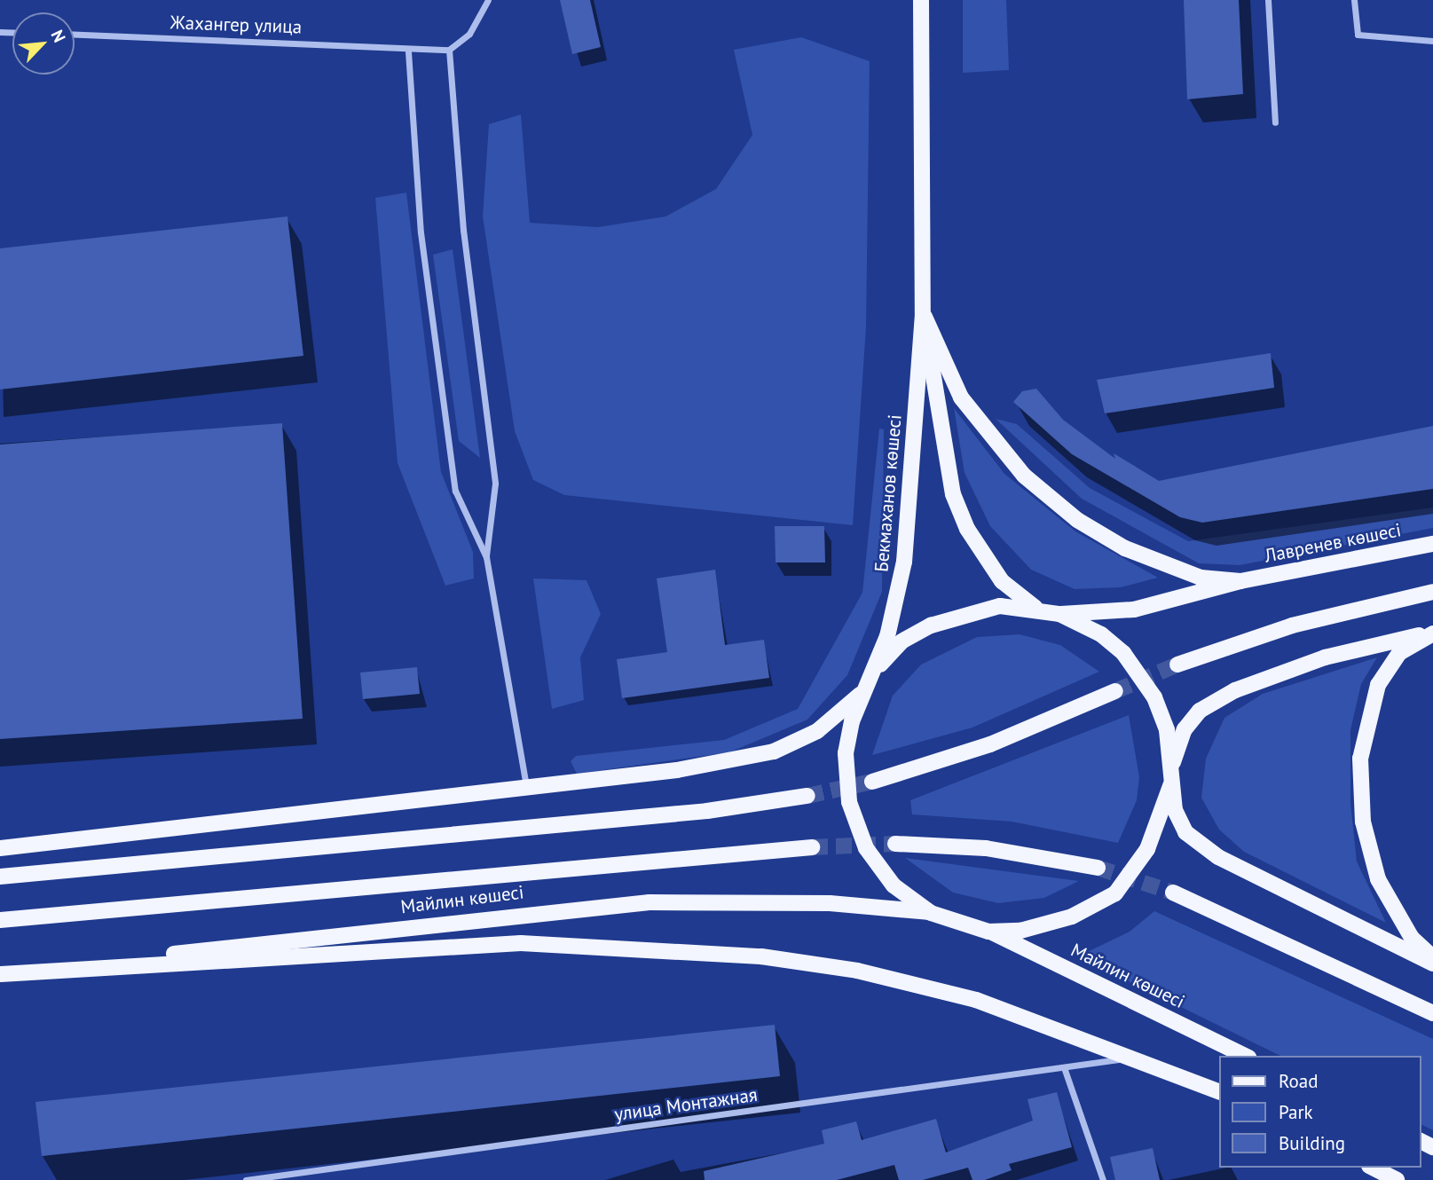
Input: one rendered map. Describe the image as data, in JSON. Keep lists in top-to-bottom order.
{
  "streets": {
    "main road": ["Бекмаханов көшесі", "Лавренев көшесі", "Майлин көшесі"],
    "street": ["Жахангер улица", "улица Монтажная"]
  },
  "crossings": [
    ["Бекмаханов көшесі", "Майлин көшесі"]
  ],
  "legend": ["Road", "Park", "Building"],
  "north": "top right"
}
